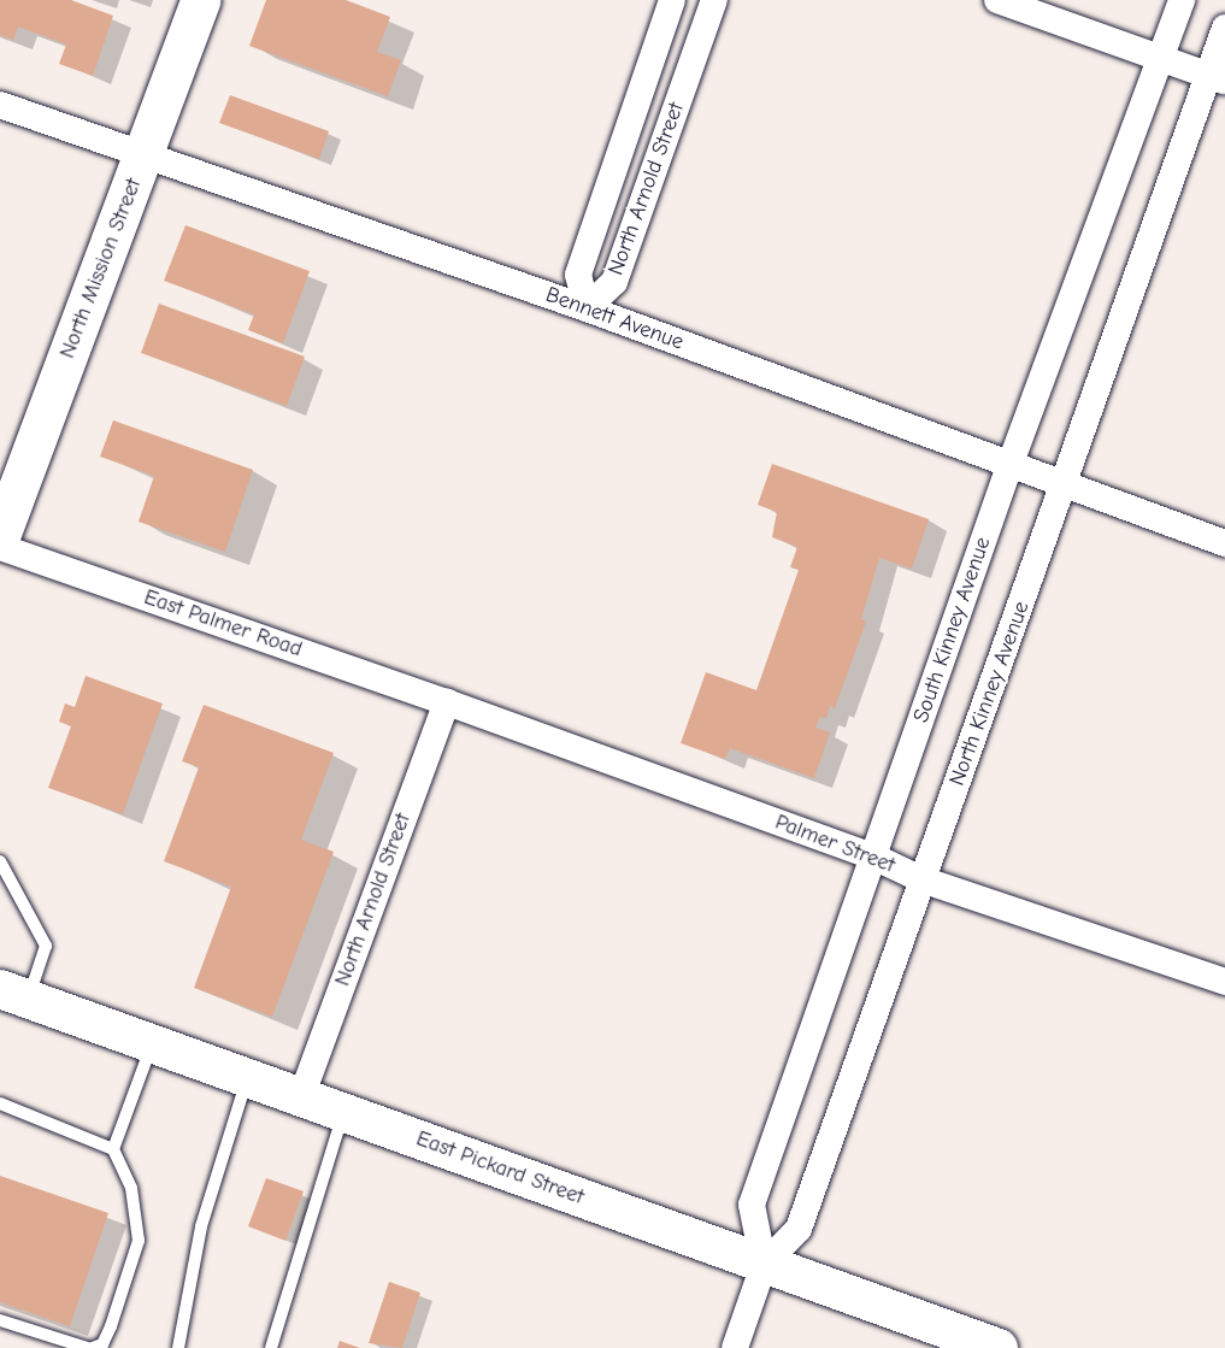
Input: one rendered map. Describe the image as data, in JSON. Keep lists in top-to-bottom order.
{
  "streets": {
    "main road": ["North Mission Street", "East Pickard Street"],
    "street": [
      "North Arnold Street",
      "Bennett Avenue",
      "East Palmer Road",
      "South Kinney Avenue",
      "North Kinney Avenue",
      "Palmer Street"
    ]
  },
  "crossings": [
    ["North Arnold Street", "Bennett Avenue"],
    ["North Arnold Street", "East Palmer Road"],
    ["North Arnold Street", "Palmer Street"],
    ["North Arnold Street", "East Pickard Street"],
    ["North Mission Street", "Bennett Avenue"],
    ["Bennett Avenue", "South Kinney Avenue"],
    ["Bennett Avenue", "North Kinney Avenue"],
    ["East Palmer Road", "Palmer Street"],
    ["South Kinney Avenue", "North Kinney Avenue"],
    ["South Kinney Avenue", "Palmer Street"],
    ["South Kinney Avenue", "East Pickard Street"],
    ["North Kinney Avenue", "Palmer Street"],
    ["North Kinney Avenue", "East Pickard Street"]
  ]
}
